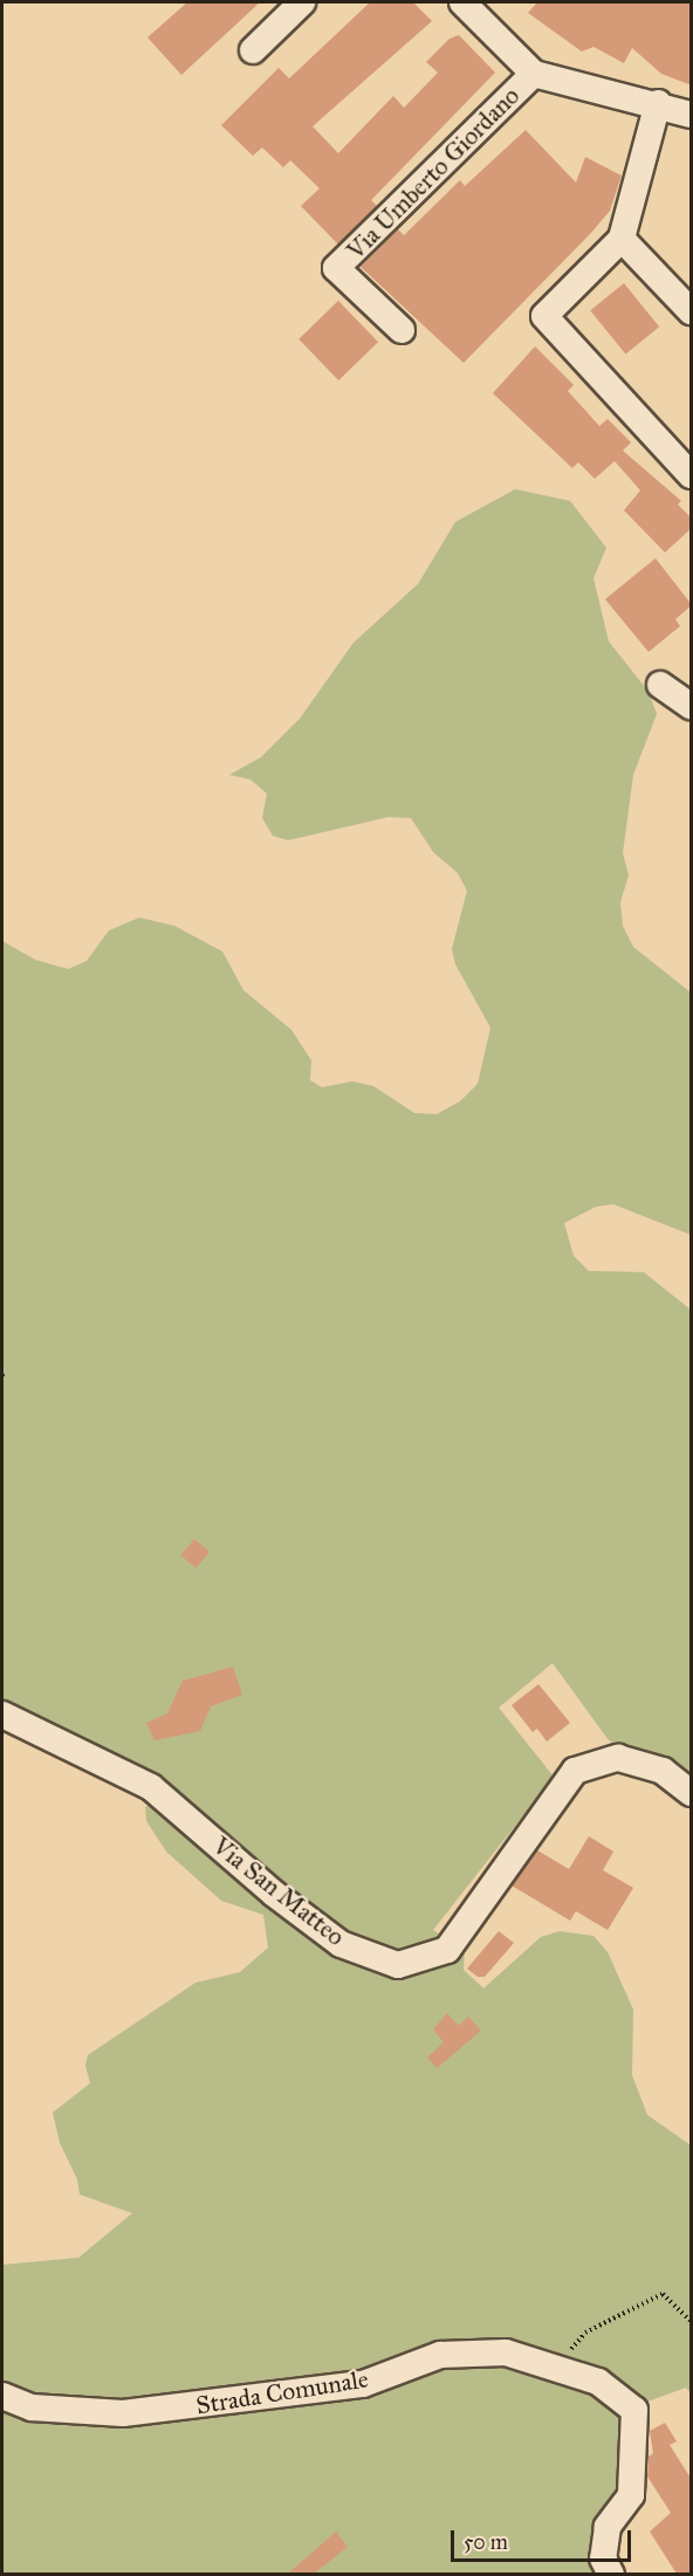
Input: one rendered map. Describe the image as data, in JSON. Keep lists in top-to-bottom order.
{
  "streets": {
    "street": ["Via Umberto Giordano", "Via San Matteo", "Strada Comunale"]
  },
  "scale_bar": "50 m"
}
